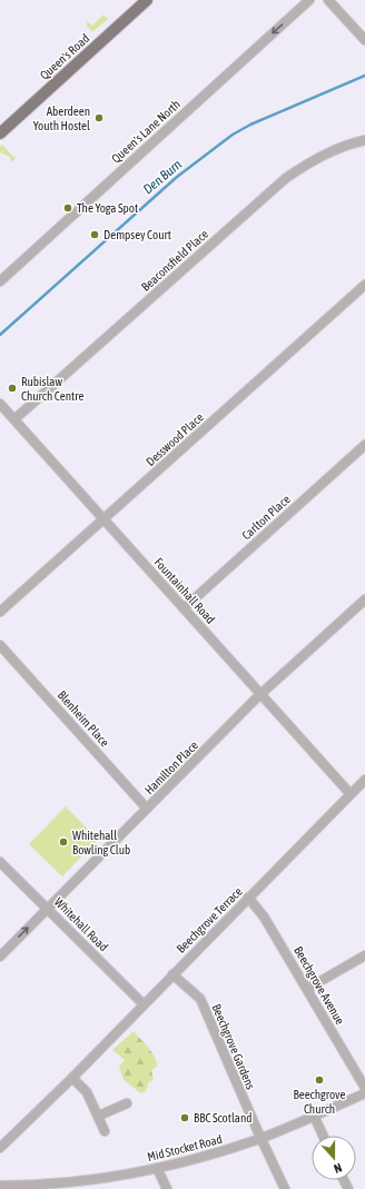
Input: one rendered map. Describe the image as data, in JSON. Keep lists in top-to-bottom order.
{
  "streets": {
    "main road": ["Queen's Road"],
    "street": [
      "Queen's Lane North",
      "Beaconsfield Place",
      "Desswood Place",
      "Carlton Place",
      "Fountainhall Road",
      "Blenheim Place",
      "Hamilton Place",
      "Beechgrove Terrace",
      "Whitehall Road",
      "Beechgrove Avenue",
      "Beechgrove Gardens",
      "Mid Stocket Road"
    ]
  },
  "crossings": [
    ["Beaconsfield Place", "Fountainhall Road"],
    ["Desswood Place", "Fountainhall Road"],
    ["Carlton Place", "Fountainhall Road"],
    ["Fountainhall Road", "Hamilton Place"],
    ["Fountainhall Road", "Beechgrove Terrace"],
    ["Blenheim Place", "Hamilton Place"],
    ["Hamilton Place", "Whitehall Road"],
    ["Beechgrove Terrace", "Whitehall Road"],
    ["Beechgrove Terrace", "Beechgrove Avenue"],
    ["Beechgrove Terrace", "Beechgrove Gardens"],
    ["Beechgrove Gardens", "Mid Stocket Road"]
  ],
  "one_way": ["Queen's Lane North"],
  "water": ["Den Burn"],
  "places": [
    "Aberdeen Youth Hostel",
    "The Yoga Spot",
    "Dempsey Court",
    "Rubislaw Church Centre",
    "Whitehall Bowling Club",
    "Beechgrove Church",
    "BBC Scotland"
  ],
  "north": "bottom"
}
